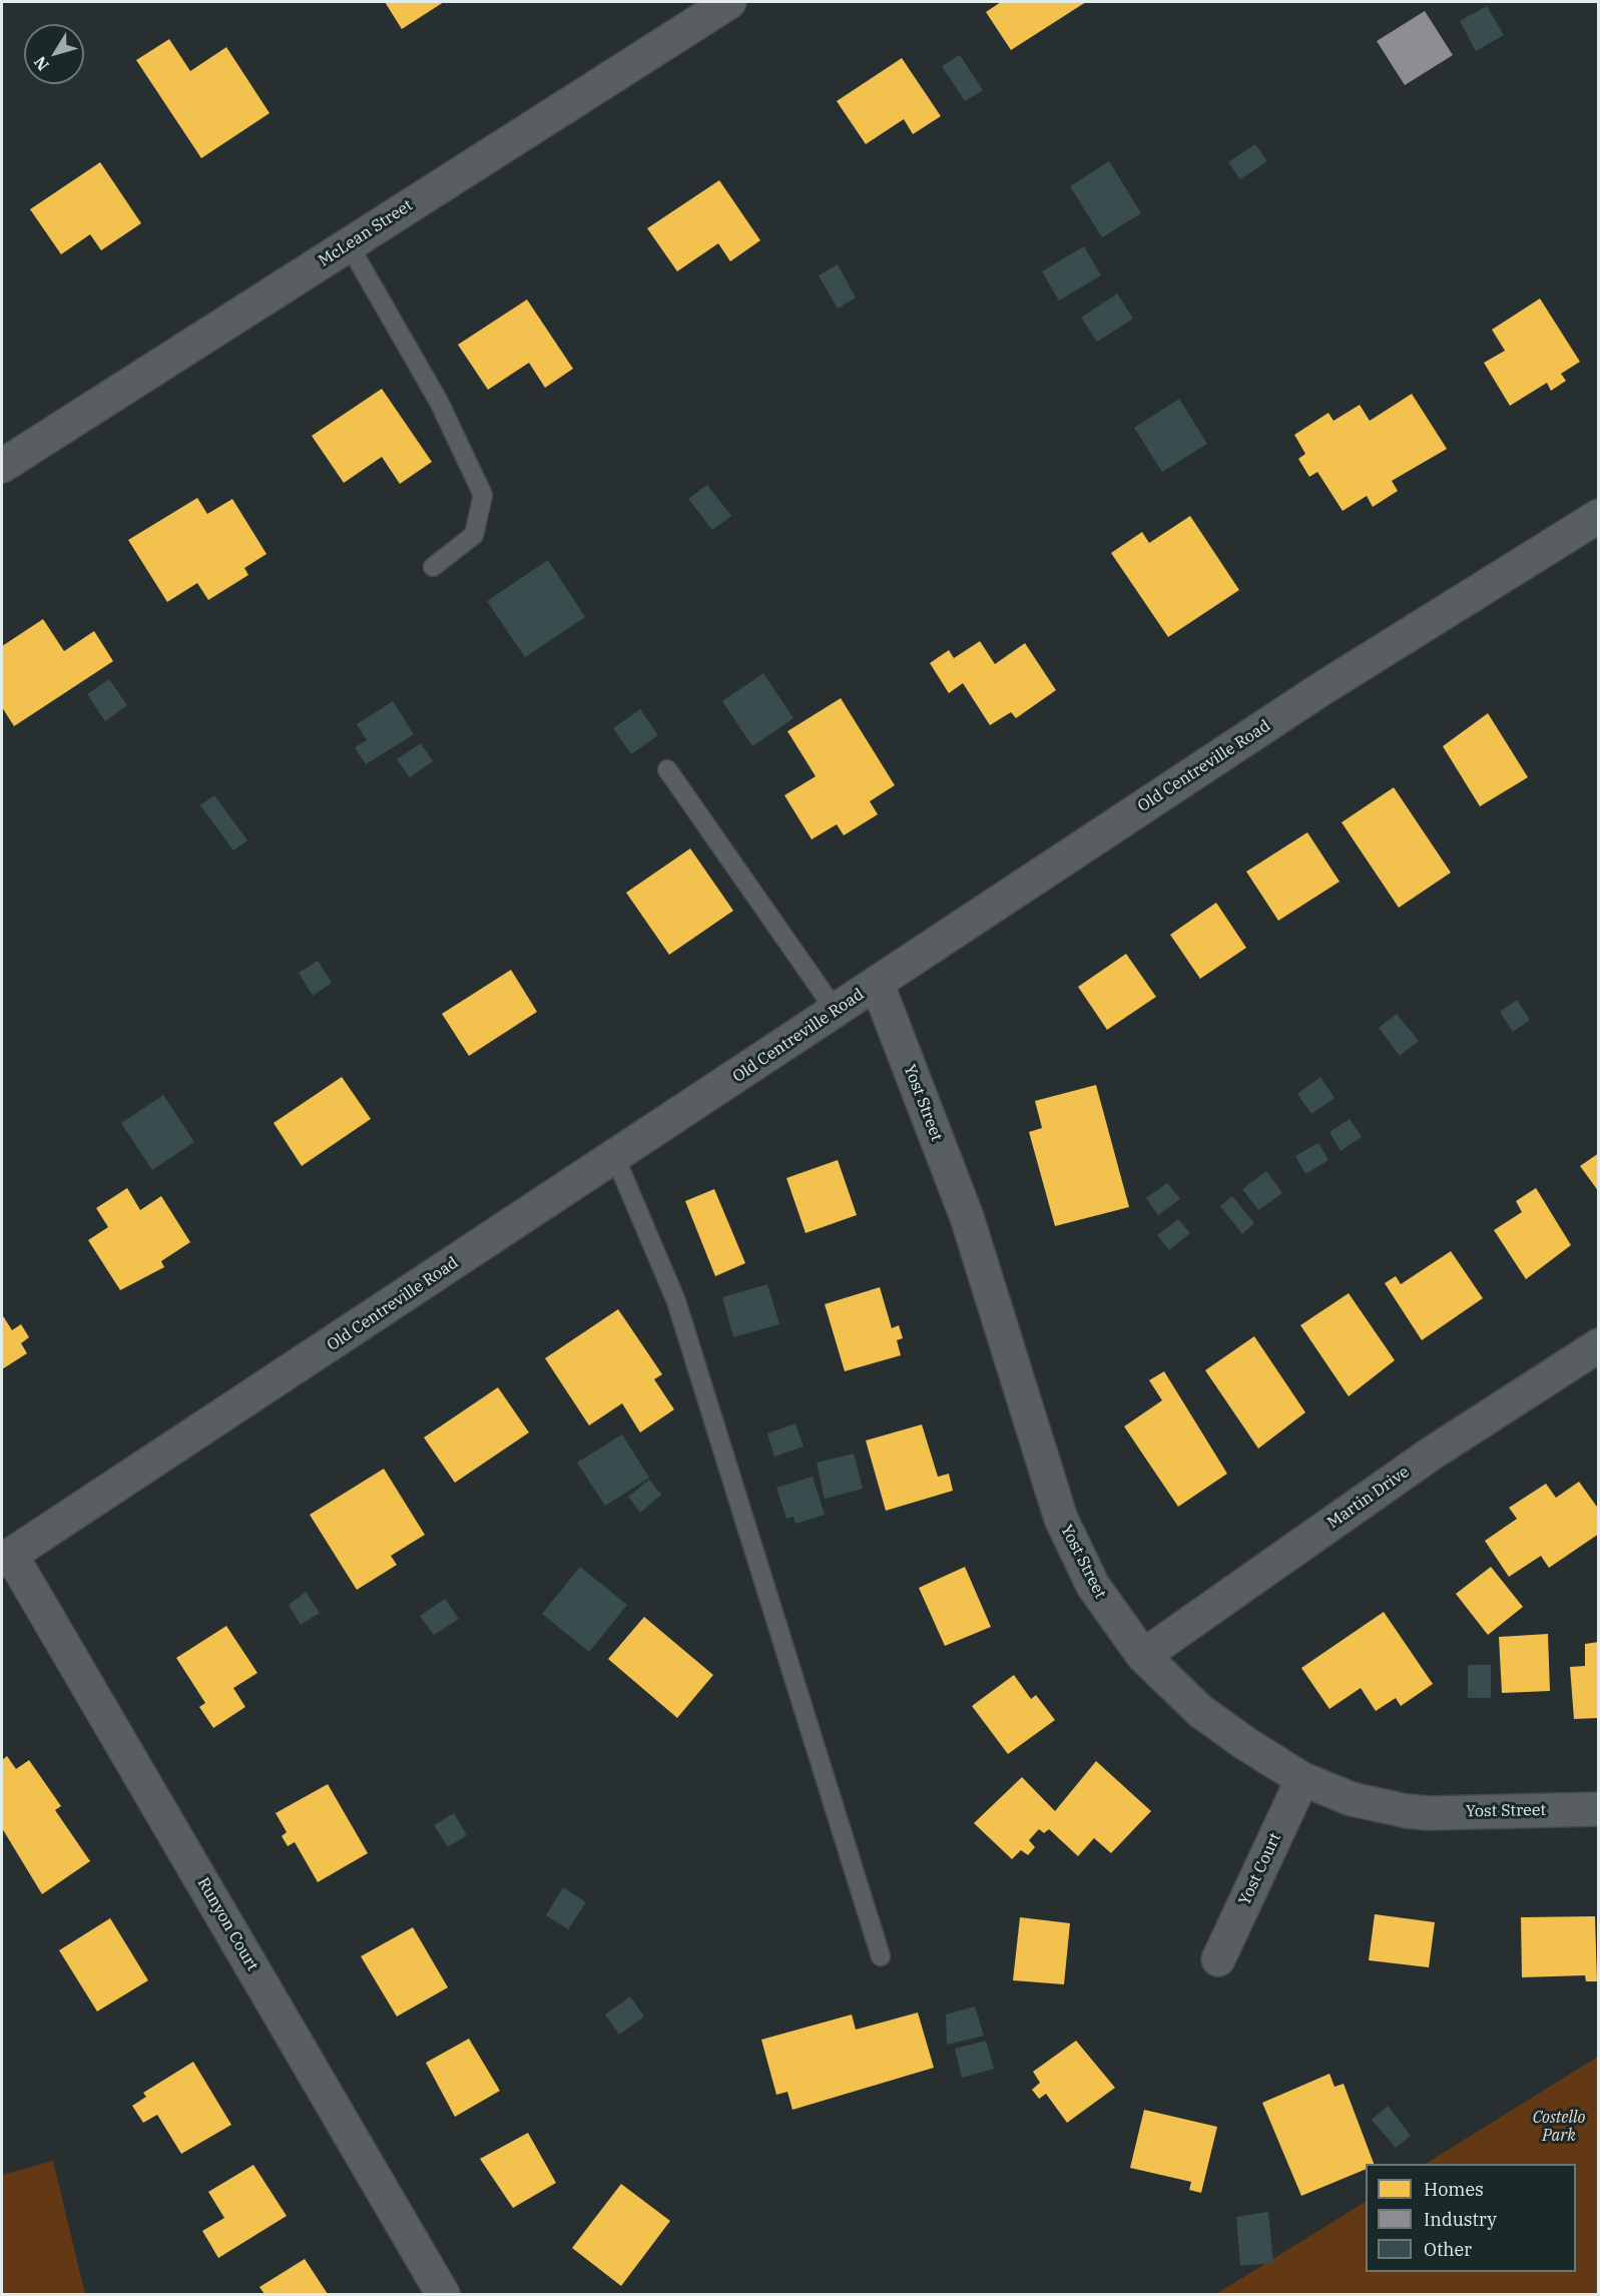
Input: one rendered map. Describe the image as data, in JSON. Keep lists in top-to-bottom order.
{
  "streets": {
    "street": [
      "McLean Street",
      "Old Centreville Road",
      "Yost Street",
      "Martin Drive",
      "Yost Court",
      "Runyon Court"
    ]
  },
  "crossings": [
    ["Old Centreville Road", "Yost Street"],
    ["Old Centreville Road", "Runyon Court"],
    ["Yost Street", "Martin Drive"],
    ["Yost Street", "Yost Court"]
  ],
  "parks": ["Costello Park"],
  "legend": ["Homes", "Industry", "Other"],
  "north": "bottom left"
}
